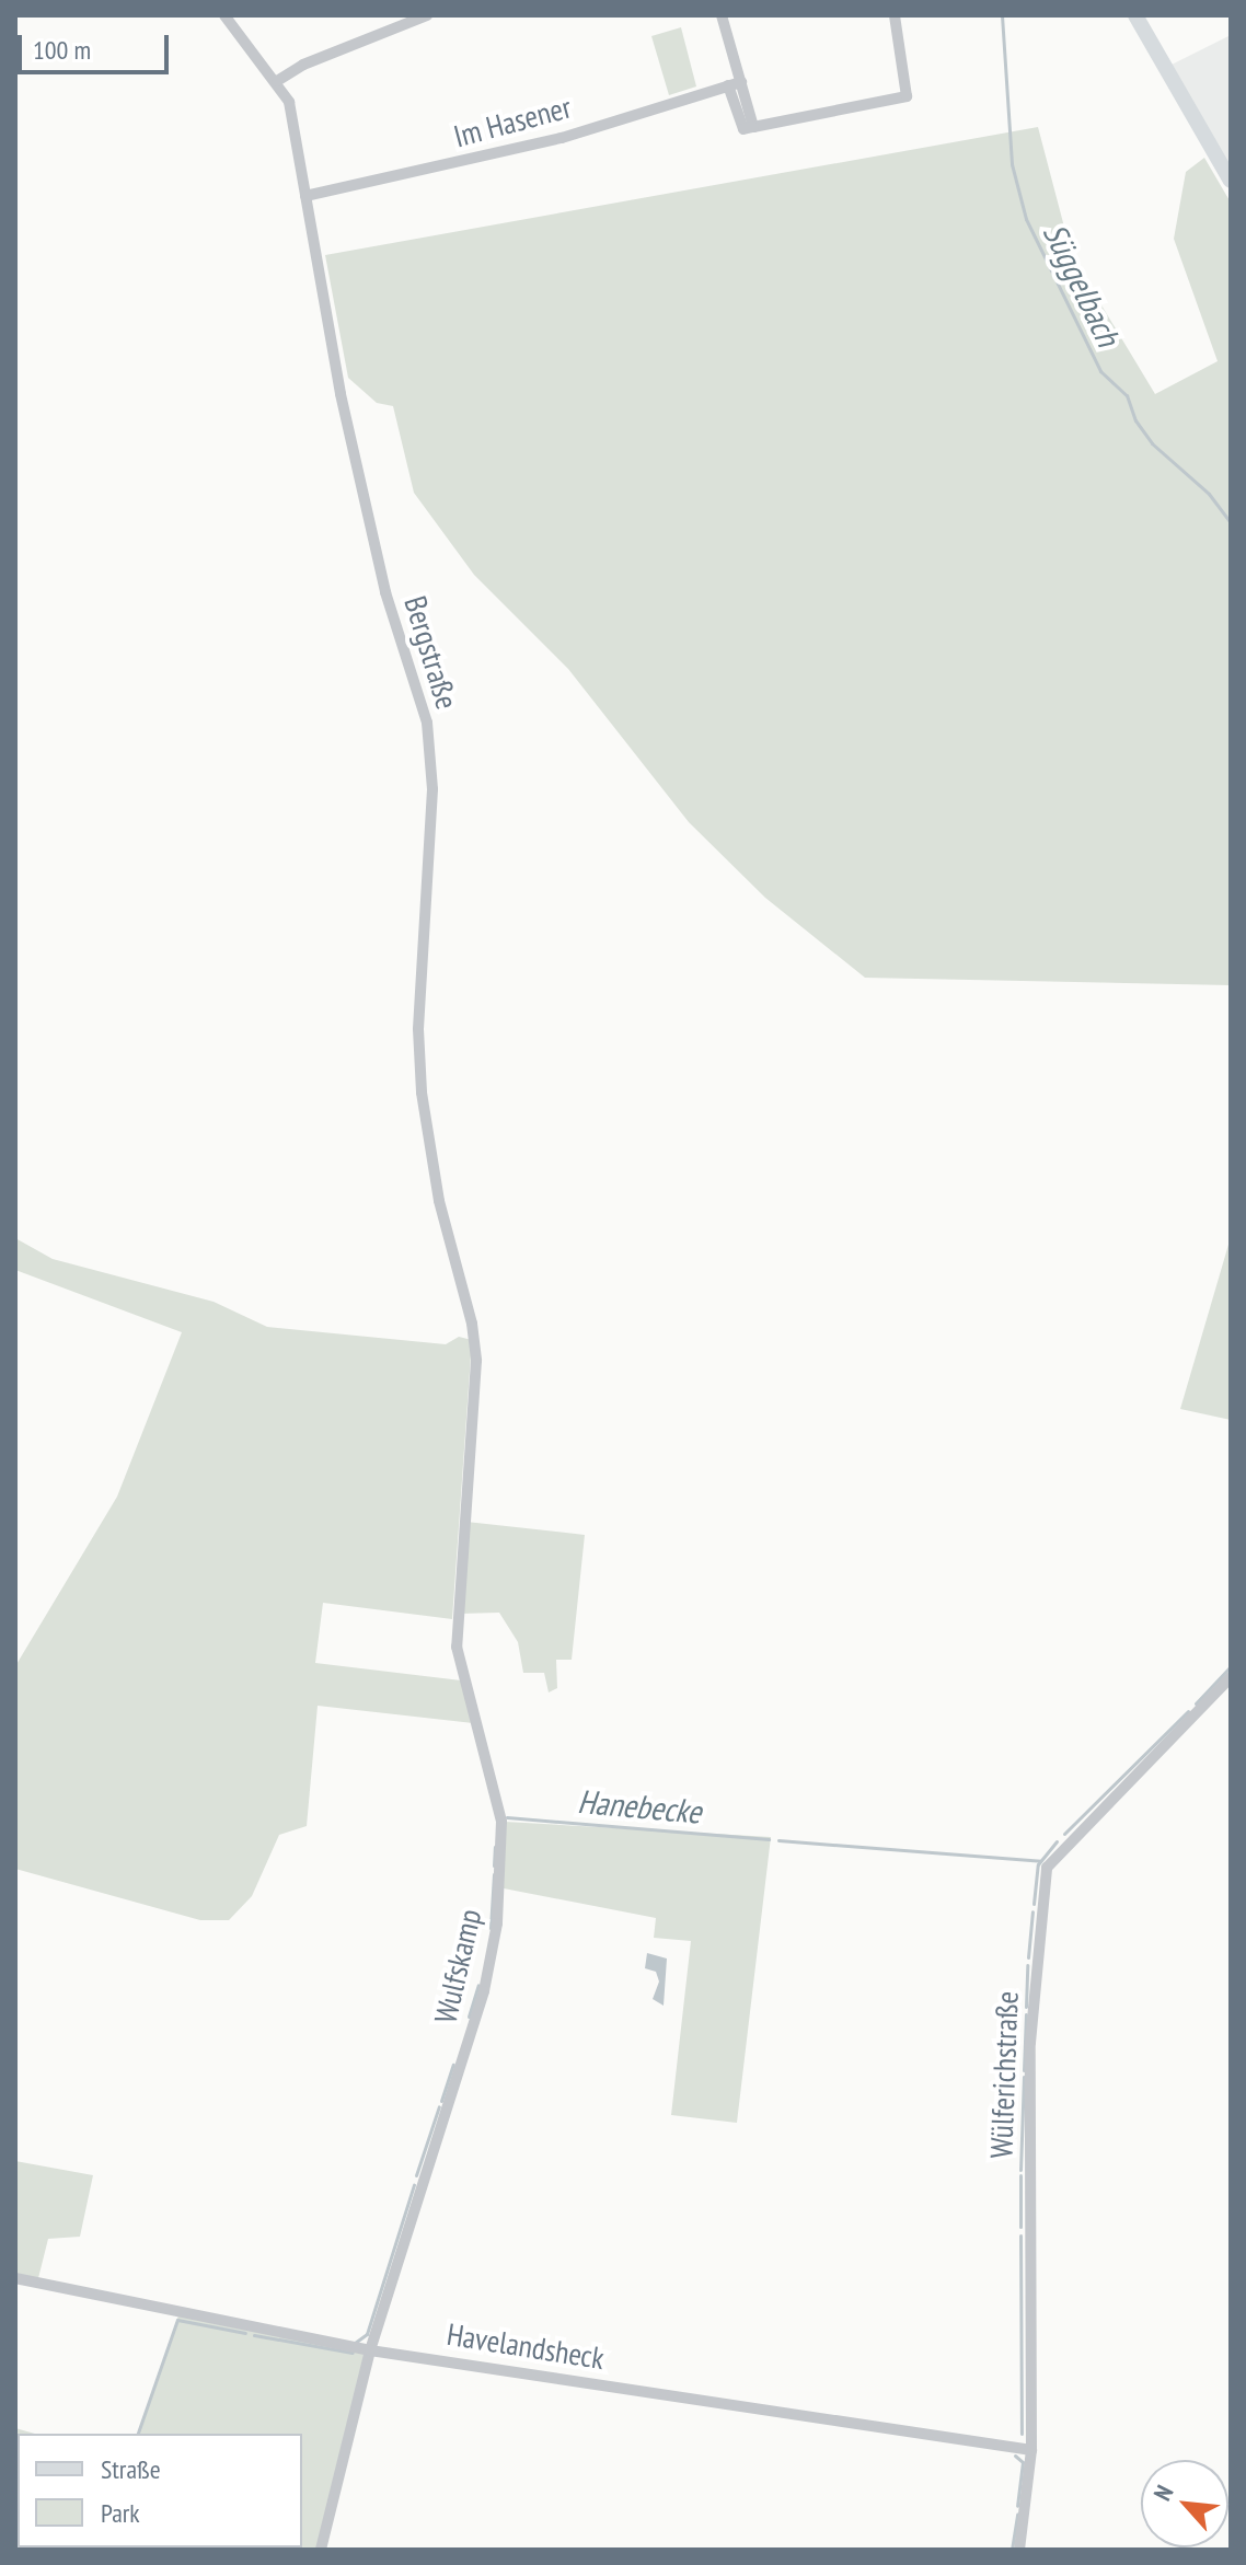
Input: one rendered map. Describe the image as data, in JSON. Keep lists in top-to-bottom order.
{
  "streets": {
    "street": [
      "Im Hasener",
      "Bergstraße",
      "Wulfskamp",
      "Wülferichstraße",
      "Havelandsheck"
    ]
  },
  "crossings": [
    ["Im Hasener", "Bergstraße"],
    ["Bergstraße", "Wulfskamp"],
    ["Wulfskamp", "Havelandsheck"],
    ["Wülferichstraße", "Havelandsheck"]
  ],
  "water": ["Süggelbach", "Hanebecke"],
  "legend": ["Straße", "Park"],
  "scale_bar": "100 m",
  "north": "top left"
}
